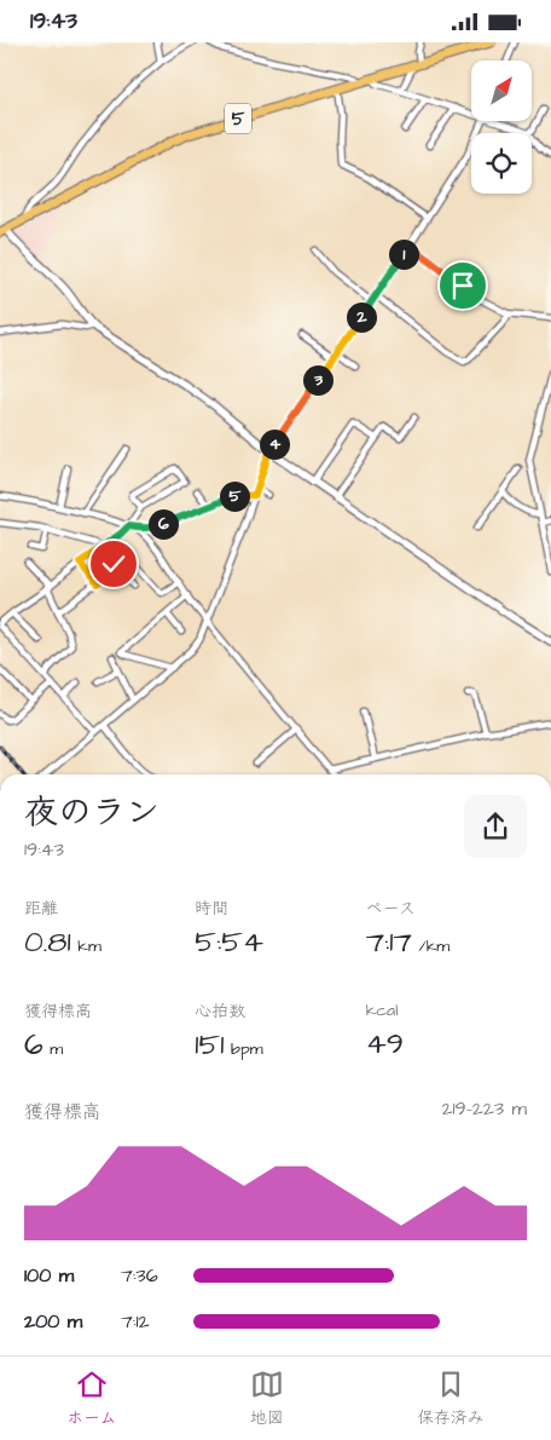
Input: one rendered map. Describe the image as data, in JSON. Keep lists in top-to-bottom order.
{
  "streets": {
    "main road": ["5"]
  },
  "north": "top right",
  "page": {
    "status": "19:43",
    "pins": [
      "1",
      "2",
      "3",
      "4",
      "5",
      "6"
    ],
    "heading": ["夜のラン", "19:43"],
    "stats": [
      ["距離", "0.81 km"],
      ["時間", "5:54"],
      ["ペース", "7:17 /km"],
      ["獲得標高", "6 m"],
      ["心拍数", "151 bpm"],
      ["kcal", "49"]
    ],
    "chart": ["獲得標高", "219–223 m"],
    "list": [
      {
        "name": "100 m",
        "note": "7:36"
      },
      {
        "name": "200 m",
        "note": "7:12"
      }
    ],
    "tabs": ["ホーム", "地図", "保存済み"]
  }
}
